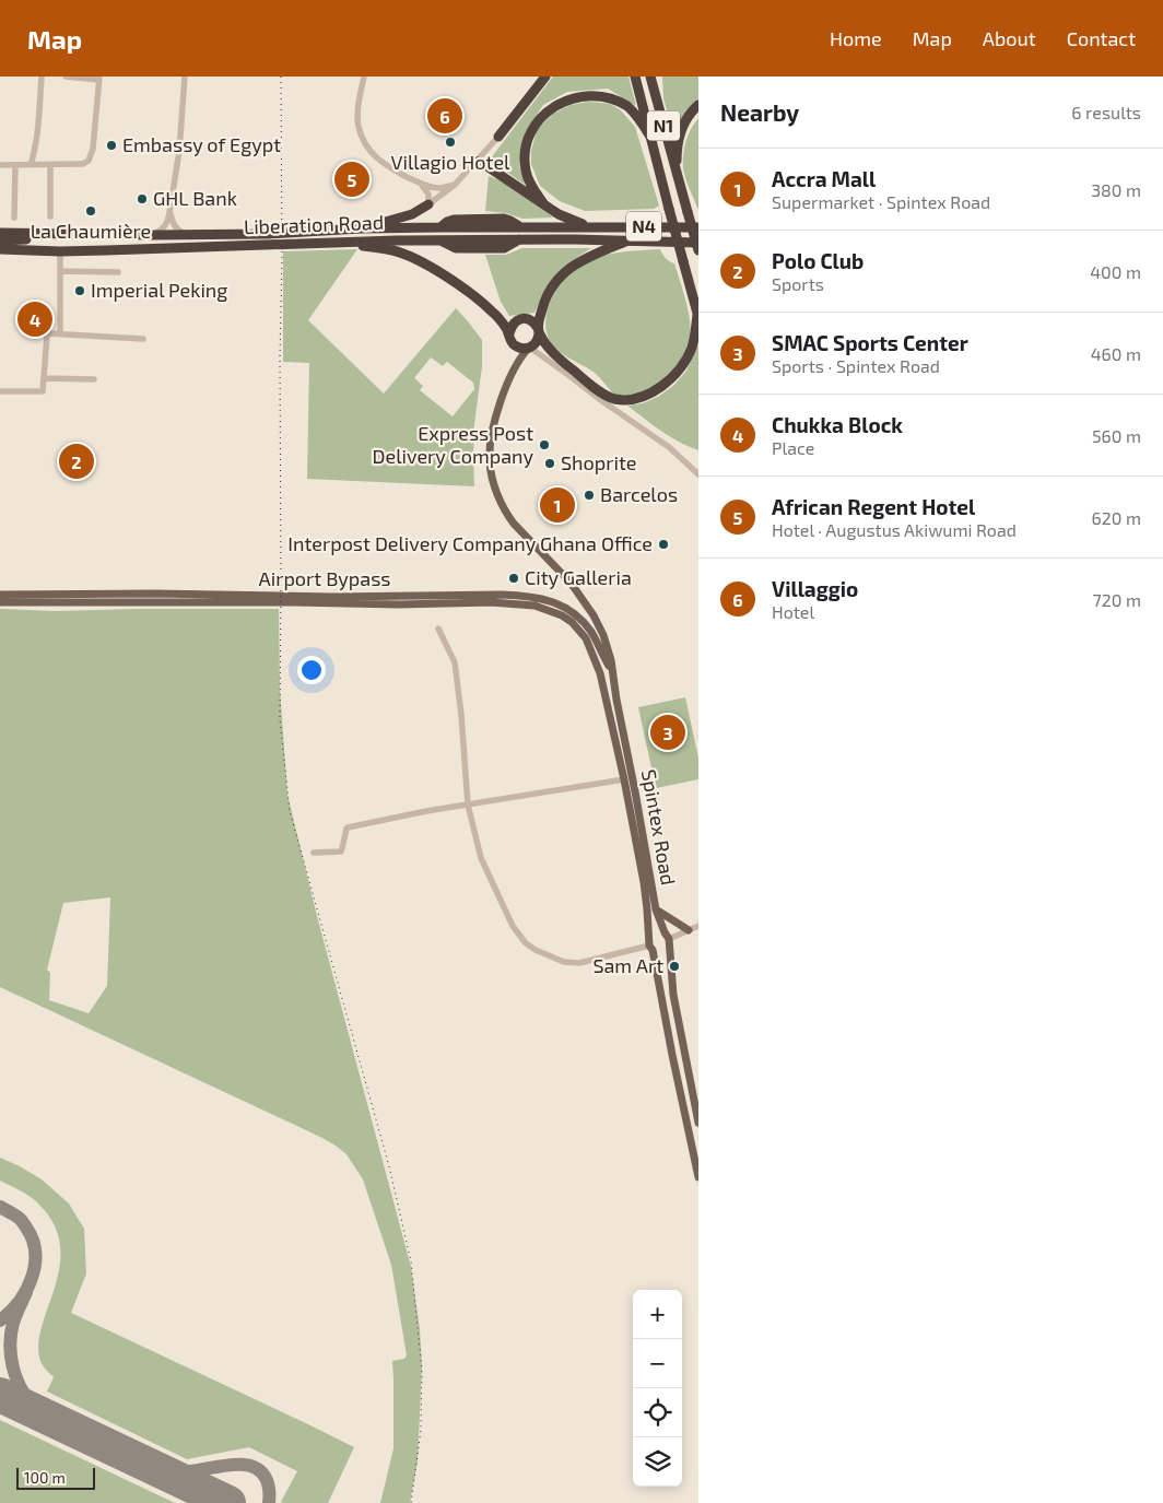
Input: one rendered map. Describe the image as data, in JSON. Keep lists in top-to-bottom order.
{
  "streets": {
    "highway": ["N1", "Liberation Road", "N4"],
    "main road": ["Airport Bypass", "Spintex Road"]
  },
  "crossings": [
    ["Liberation Road", "N4"],
    ["Airport Bypass", "Spintex Road"]
  ],
  "places": [
    "Villagio Hotel",
    "Embassy of Egypt",
    "GHL Bank",
    "La Chaumière",
    "Imperial Peking",
    "Express Post Delivery Company",
    "Shoprite",
    "Barcelos",
    "Interpost Delivery Company Ghana Office",
    "City Galleria",
    "Sam Art"
  ],
  "scale_bar": "100 m",
  "page": {
    "header": "Map",
    "nav": [
      "Home",
      "Map",
      "About",
      "Contact"
    ],
    "heading": ["Nearby", "6 results"],
    "pins": [
      "6",
      "5",
      "4",
      "2",
      "1",
      "3"
    ],
    "list": [
      {
        "mark": "1",
        "name": "Accra Mall",
        "note": "Supermarket · Spintex Road",
        "value": "380 m"
      },
      {
        "mark": "2",
        "name": "Polo Club",
        "note": "Sports",
        "value": "400 m"
      },
      {
        "mark": "3",
        "name": "SMAC Sports Center",
        "note": "Sports · Spintex Road",
        "value": "460 m"
      },
      {
        "mark": "4",
        "name": "Chukka Block",
        "note": "Place",
        "value": "560 m"
      },
      {
        "mark": "5",
        "name": "African Regent Hotel",
        "note": "Hotel · Augustus Akiwumi Road",
        "value": "620 m"
      },
      {
        "mark": "6",
        "name": "Villaggio",
        "note": "Hotel",
        "value": "720 m"
      }
    ],
    "map_buttons": ["+", "−"],
    "scale": "100 m"
  }
}
